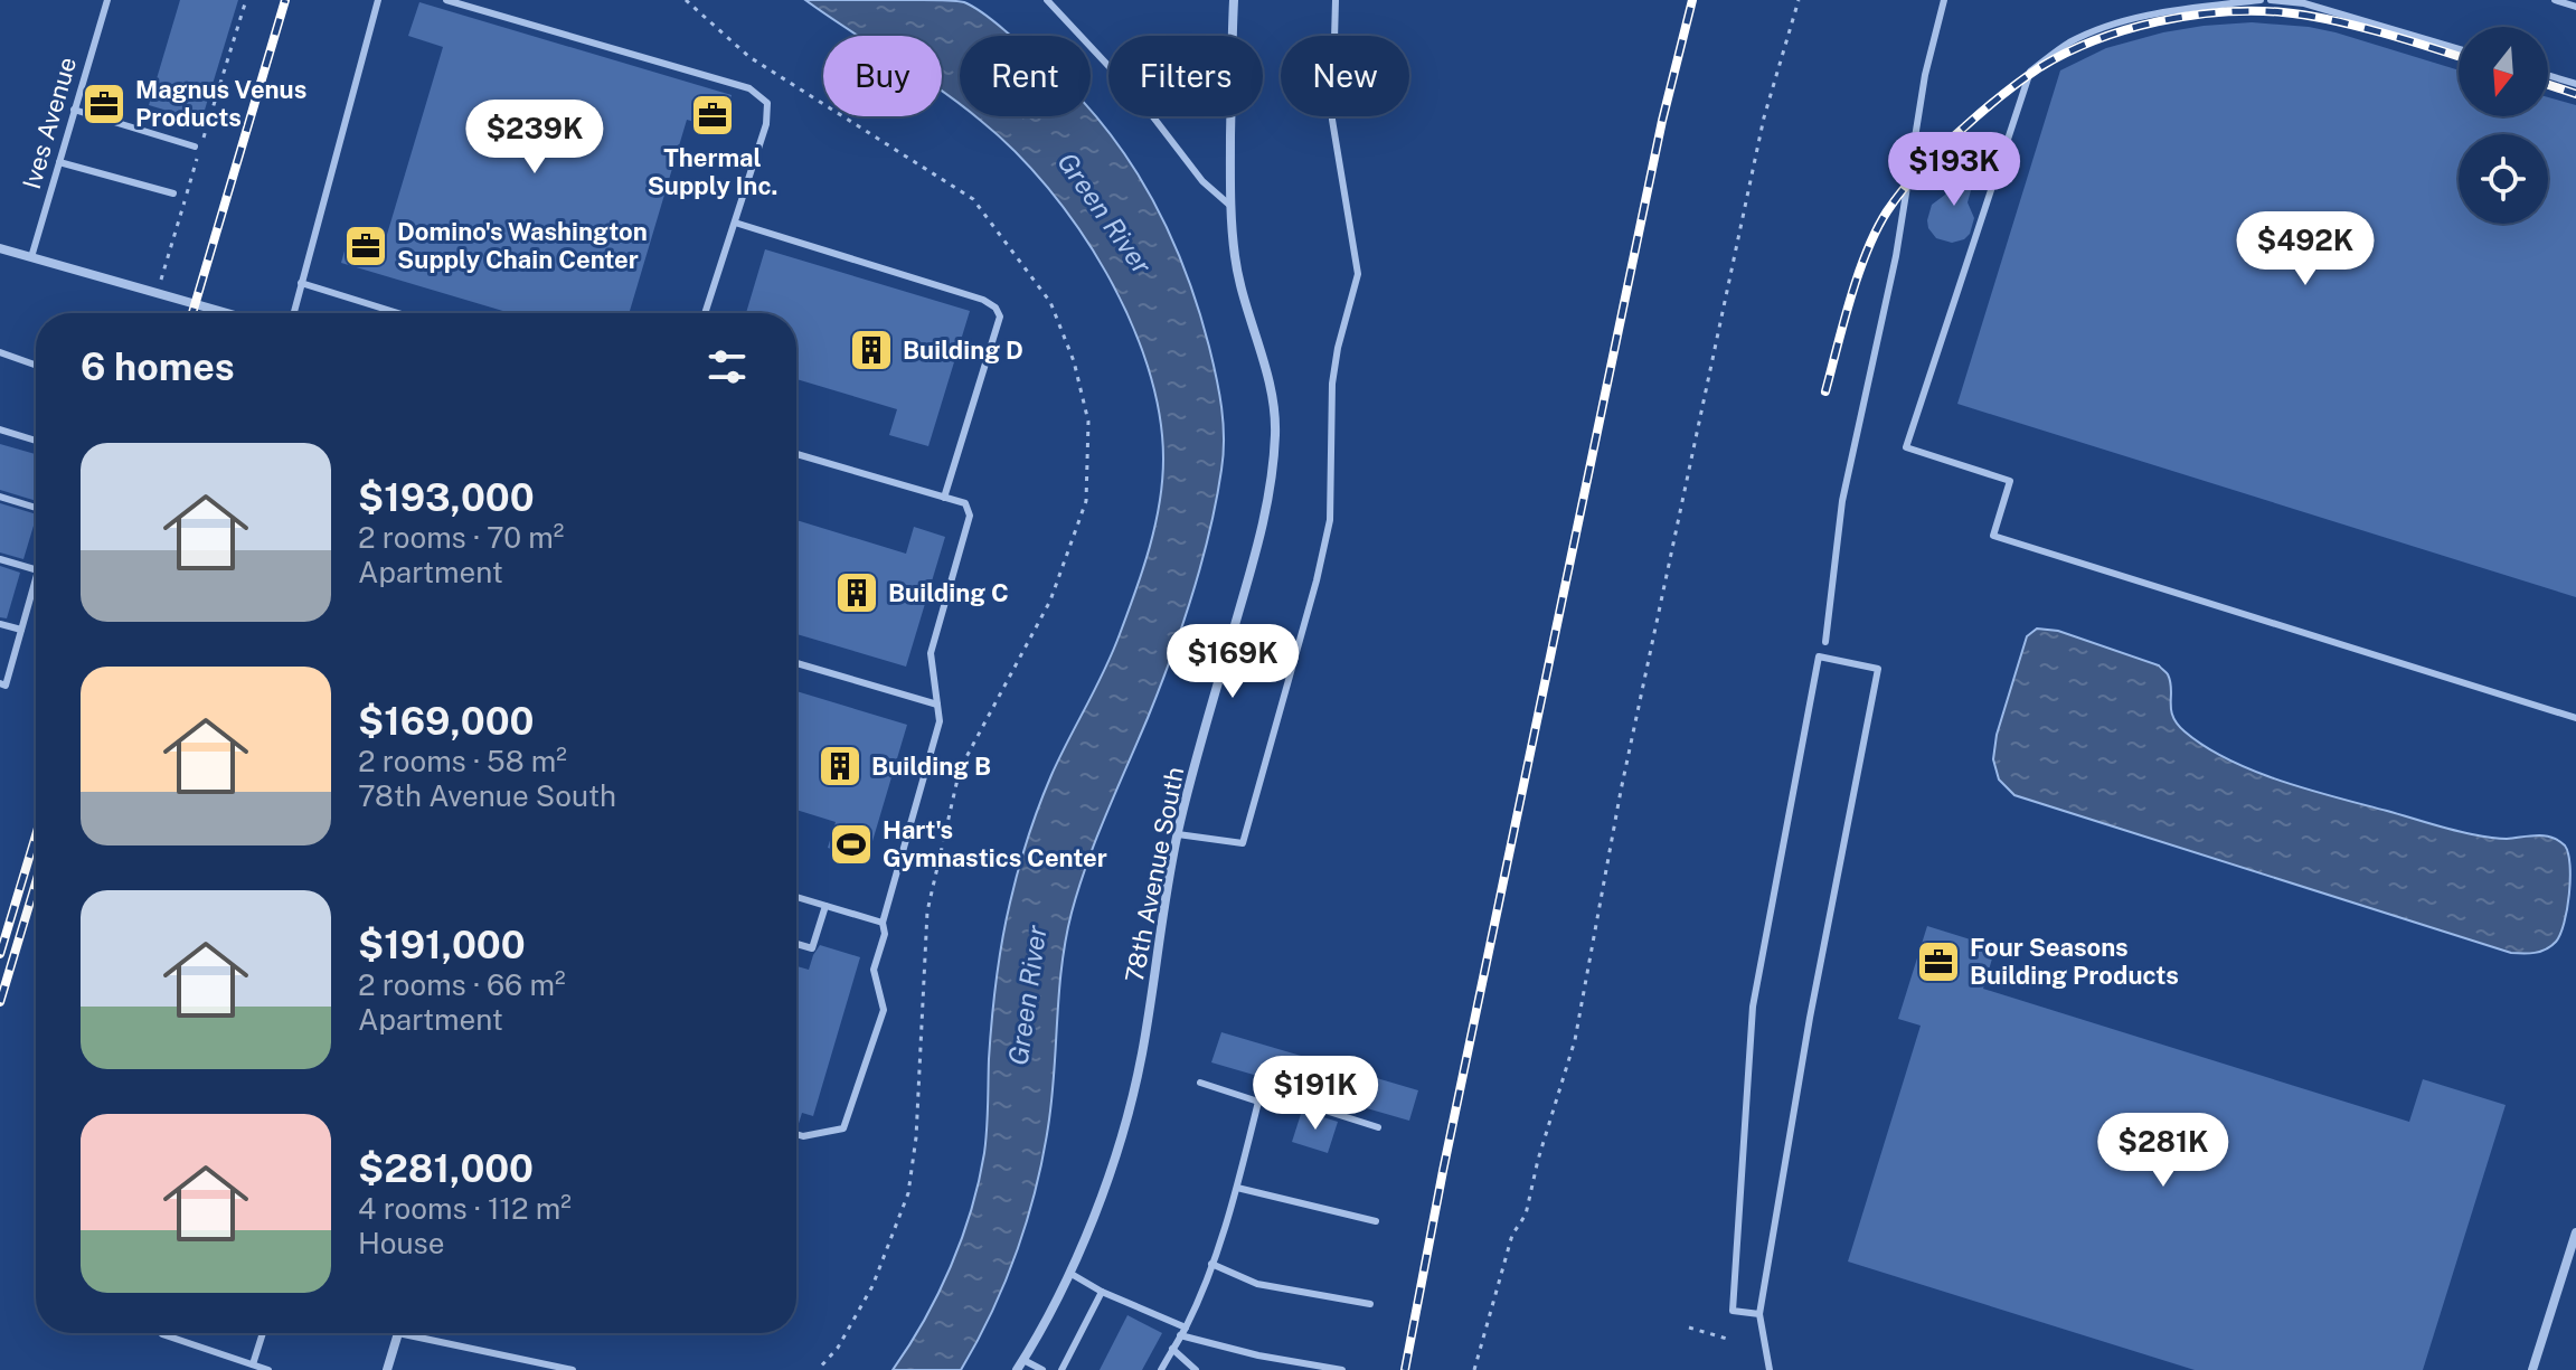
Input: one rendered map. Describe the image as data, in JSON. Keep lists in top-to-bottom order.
{
  "streets": {
    "street": ["78th Avenue South"],
    "lane": ["Ives Avenue"]
  },
  "water": ["Green River"],
  "places": {
    "office": [
      "Magnus Venus Products",
      "Thermal Supply Inc.",
      "Domino's Washington Supply Chain Center",
      "Four Seasons Building Products"
    ],
    "building": ["Building D", "Building C", "Building B"],
    "sports": ["Hart's Gymnastics Center"]
  },
  "north": "bottom",
  "page": {
    "chip": [
      "Buy",
      "Rent",
      "Filters",
      "New"
    ],
    "price": [
      "$239K",
      "$193K",
      "$492K",
      "$169K",
      "$191K",
      "$281K"
    ],
    "heading": "6 homes",
    "list": [
      {
        "name": "$193,000",
        "note": "2 rooms · 70 m² · Apartment"
      },
      {
        "name": "$169,000",
        "note": "2 rooms · 58 m² · 78th Avenue South"
      },
      {
        "name": "$191,000",
        "note": "2 rooms · 66 m² · Apartment"
      },
      {
        "name": "$281,000",
        "note": "4 rooms · 112 m² · House"
      }
    ]
  }
}
